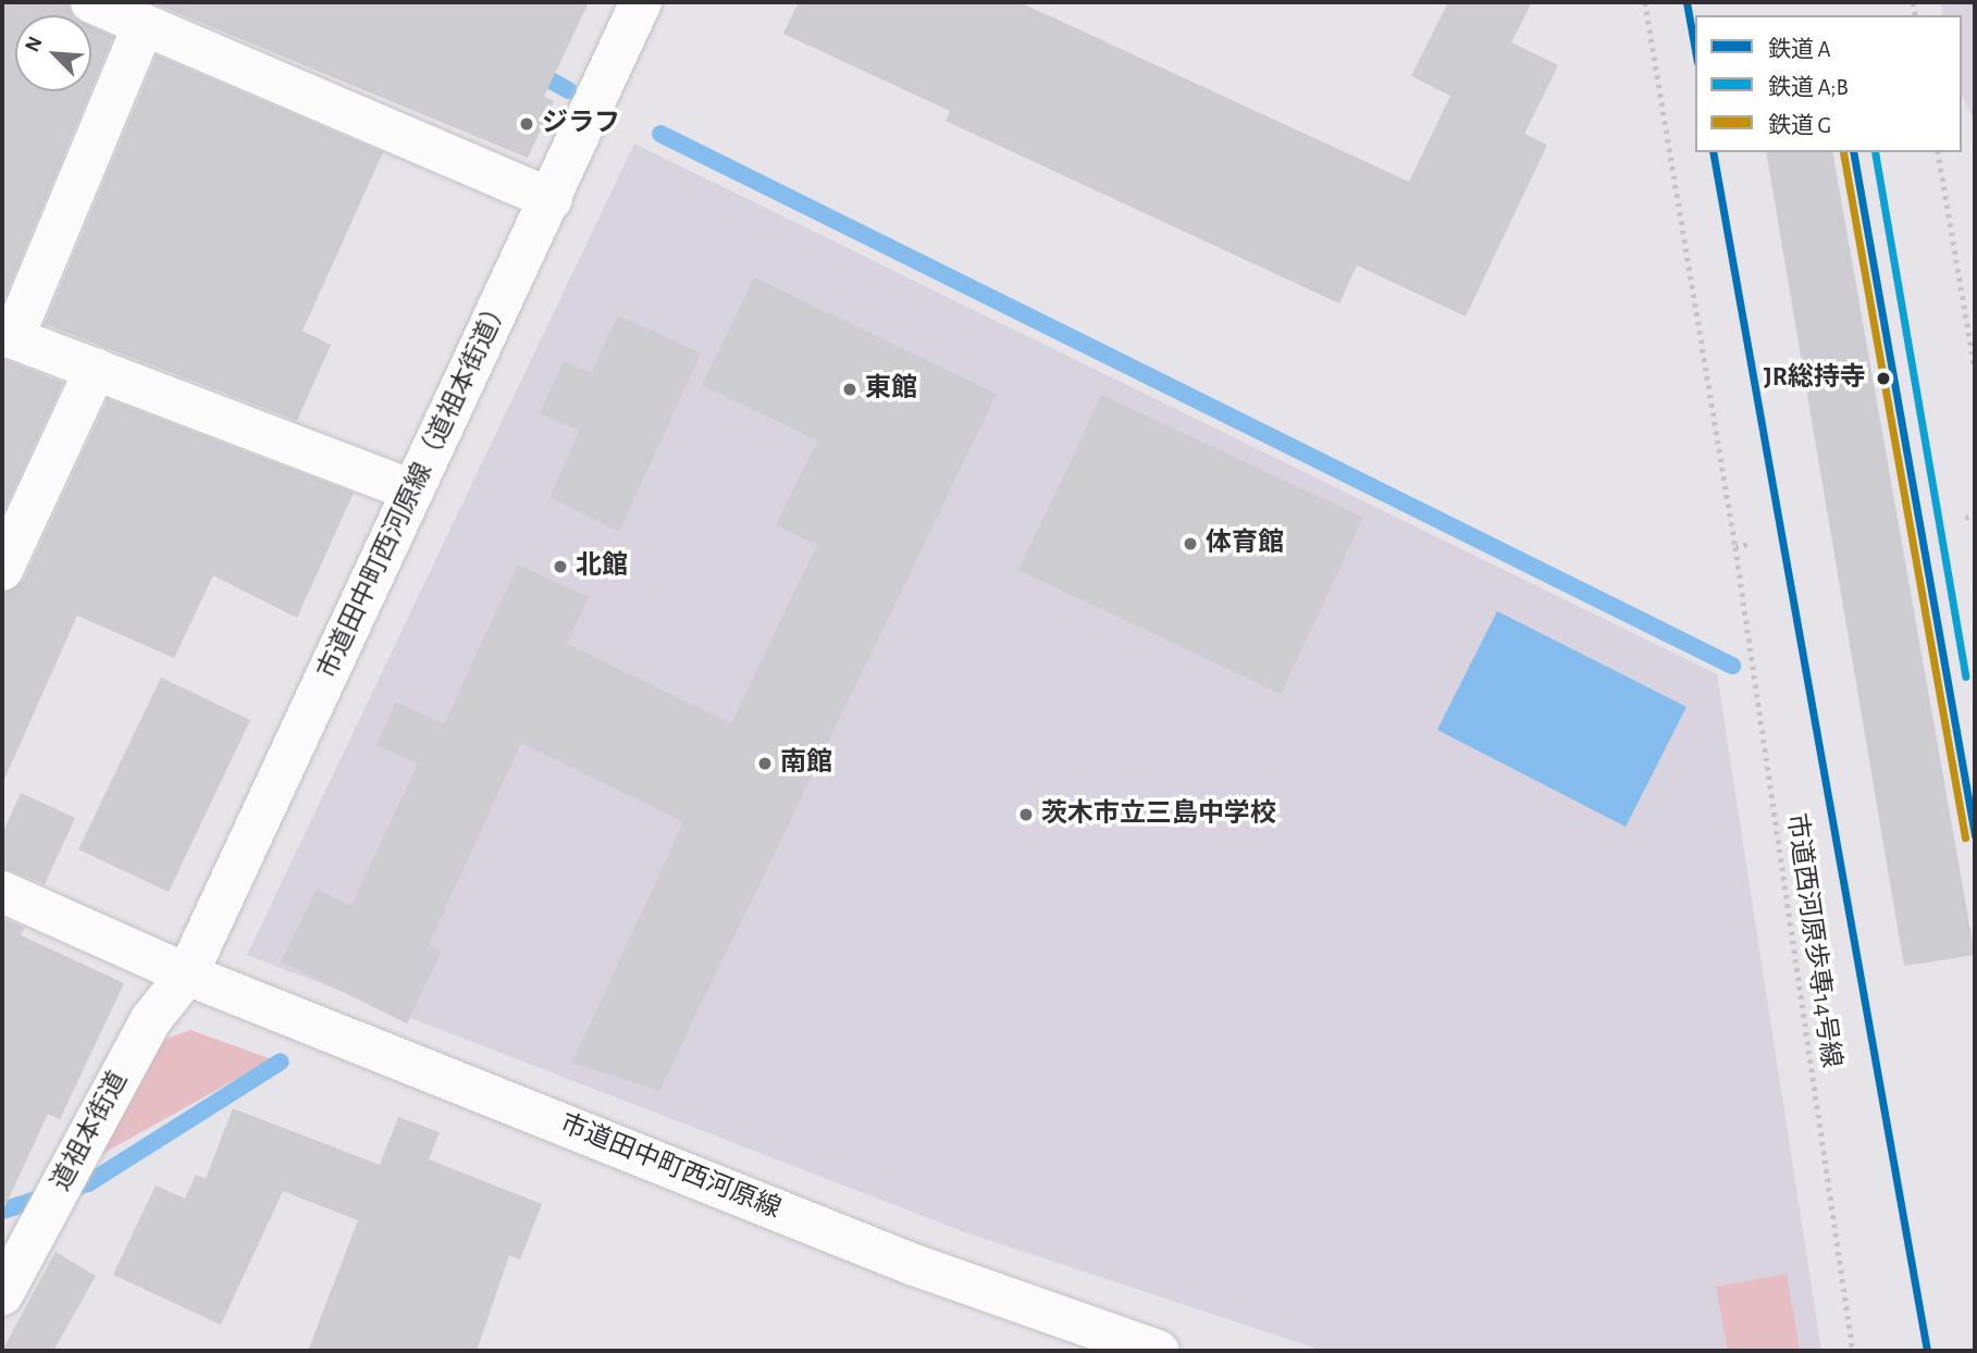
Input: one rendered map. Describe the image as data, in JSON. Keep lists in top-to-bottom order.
{
  "streets": {
    "street": ["市道田中町西河原線（道祖本街道）", "道祖本街道", "市道田中町西河原線"],
    "path": ["市道西河原歩専14号線"]
  },
  "crossings": [
    ["市道田中町西河原線（道祖本街道）", "道祖本街道"],
    ["市道田中町西河原線（道祖本街道）", "市道田中町西河原線"],
    ["道祖本街道", "市道田中町西河原線"]
  ],
  "places": [
    "ジラフ",
    "JR総持寺",
    "東館",
    "体育館",
    "北館",
    "南館",
    "茨木市立三島中学校"
  ],
  "lines": ["rail line A", "rail line A;B", "rail line G"],
  "legend": ["鉄道 A", "鉄道 A;B", "鉄道 G"],
  "north": "top left"
}
